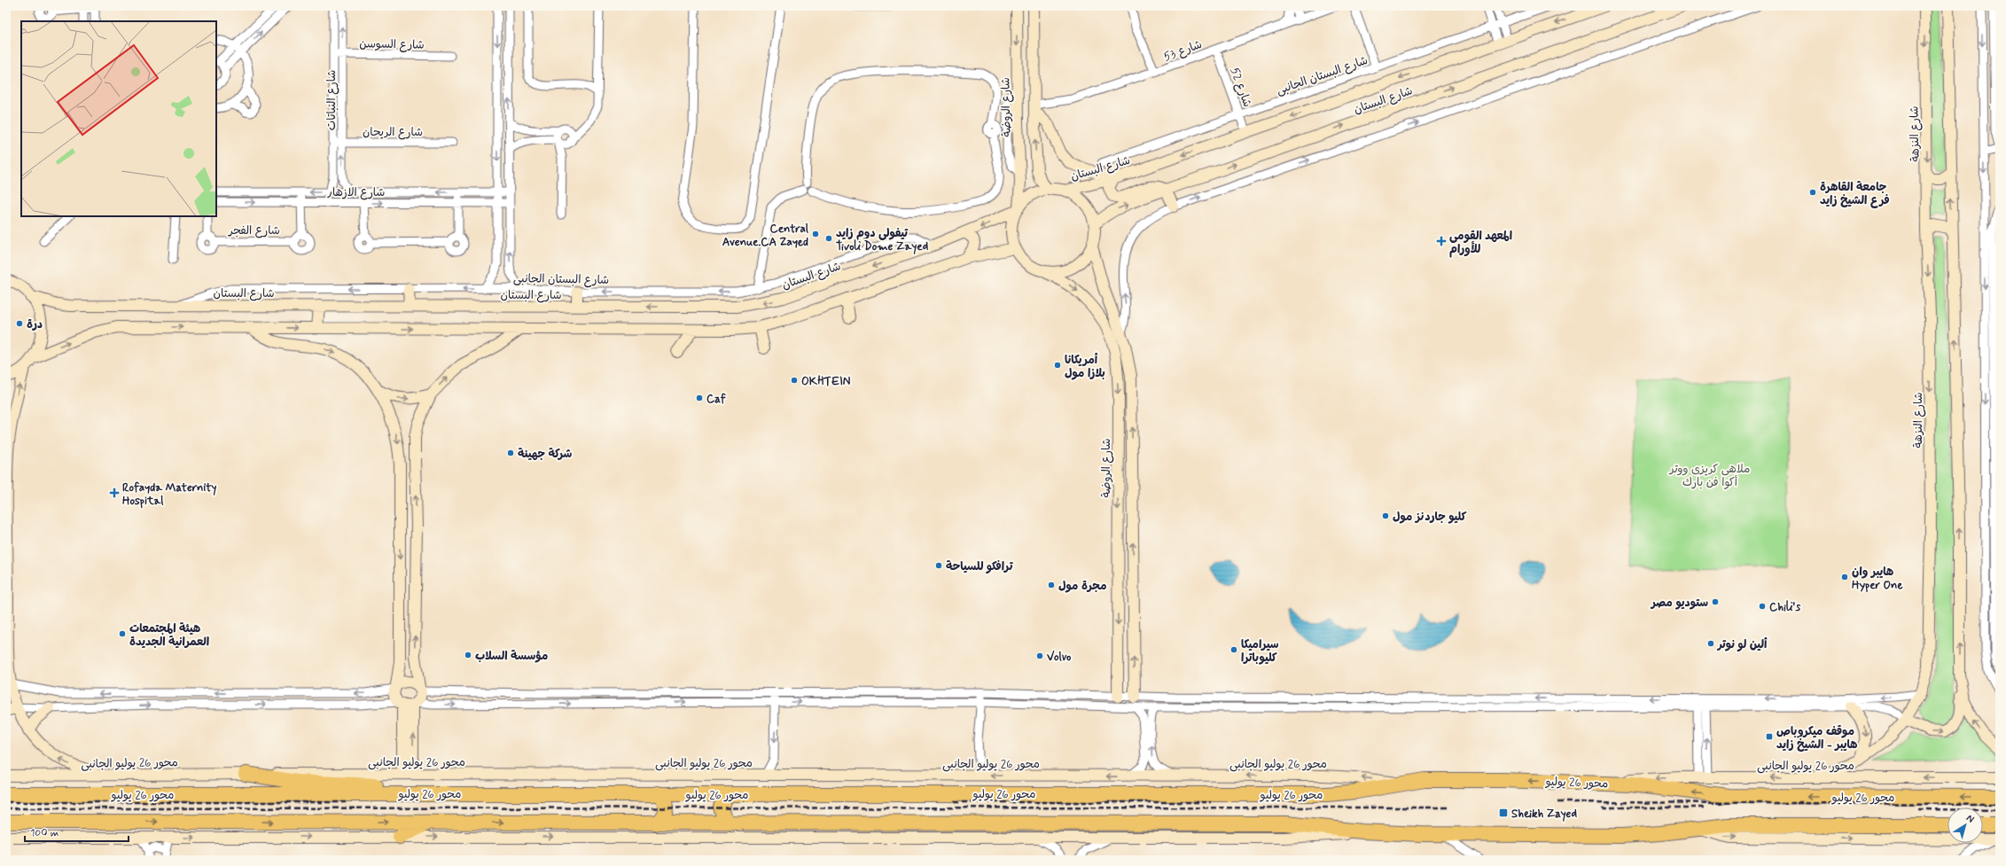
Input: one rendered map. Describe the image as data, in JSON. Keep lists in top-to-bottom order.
{
  "streets": {
    "highway": ["محور 26 يوليو"],
    "street": [
      "شارع السوسن",
      "شارع 53",
      "شارع البستان الجانبى",
      "شارع 52",
      "شارع البستان",
      "شارع النباتات",
      "شارع الروضة",
      "شارع الريحان",
      "شارع النزهة",
      "شارع الازهار",
      "شارع الفجر",
      "محور 26 يوليو الجانبى"
    ]
  },
  "crossings": [
    ["شارع السوسن", "شارع النباتات"],
    ["شارع 53", "شارع 52"],
    ["شارع البستان الجانبى", "شارع 52"],
    ["شارع البستان الجانبى", "شارع البستان"],
    ["شارع 52", "شارع البستان"],
    ["شارع البستان", "شارع الروضة"],
    ["شارع النباتات", "شارع الريحان"],
    ["شارع النباتات", "شارع الازهار"],
    ["شارع النزهة", "محور 26 يوليو الجانبى"],
    ["محور 26 يوليو الجانبى", "محور 26 يوليو"]
  ],
  "parks": ["ملاهى كريزى ووتر أكوا فن بارك"],
  "places": {
    "other": [
      "جامعة القاهرة فرع الشيخ زايد",
      "Central Avenue.CA Zayed",
      "تيفولى دوم زايد Tivoli Dome Zayed",
      "درة",
      "أمريكانا بلازا مول",
      "OKHTEIN",
      "Caf",
      "شركة جهينة",
      "كليو جاردنز مول",
      "ترافكو للسياحة",
      "هايبر وان Hyper One",
      "مجرة مول",
      "ستوديو مصر",
      "Chili's",
      "هيئة المجتمعات العمرانية الجديدة",
      "ألين لو نوتر",
      "سيراميكا كليوباترا",
      "مؤسسة السلاب",
      "Volvo"
    ],
    "health": ["المعهد القومى للأورام", "Rofayda Maternity Hospital"],
    "transit": ["موقف ميكروباص هايبر - الشيخ زايد", "Sheikh Zayed"]
  },
  "scale_bar": "100 m",
  "north": "top right"
}
